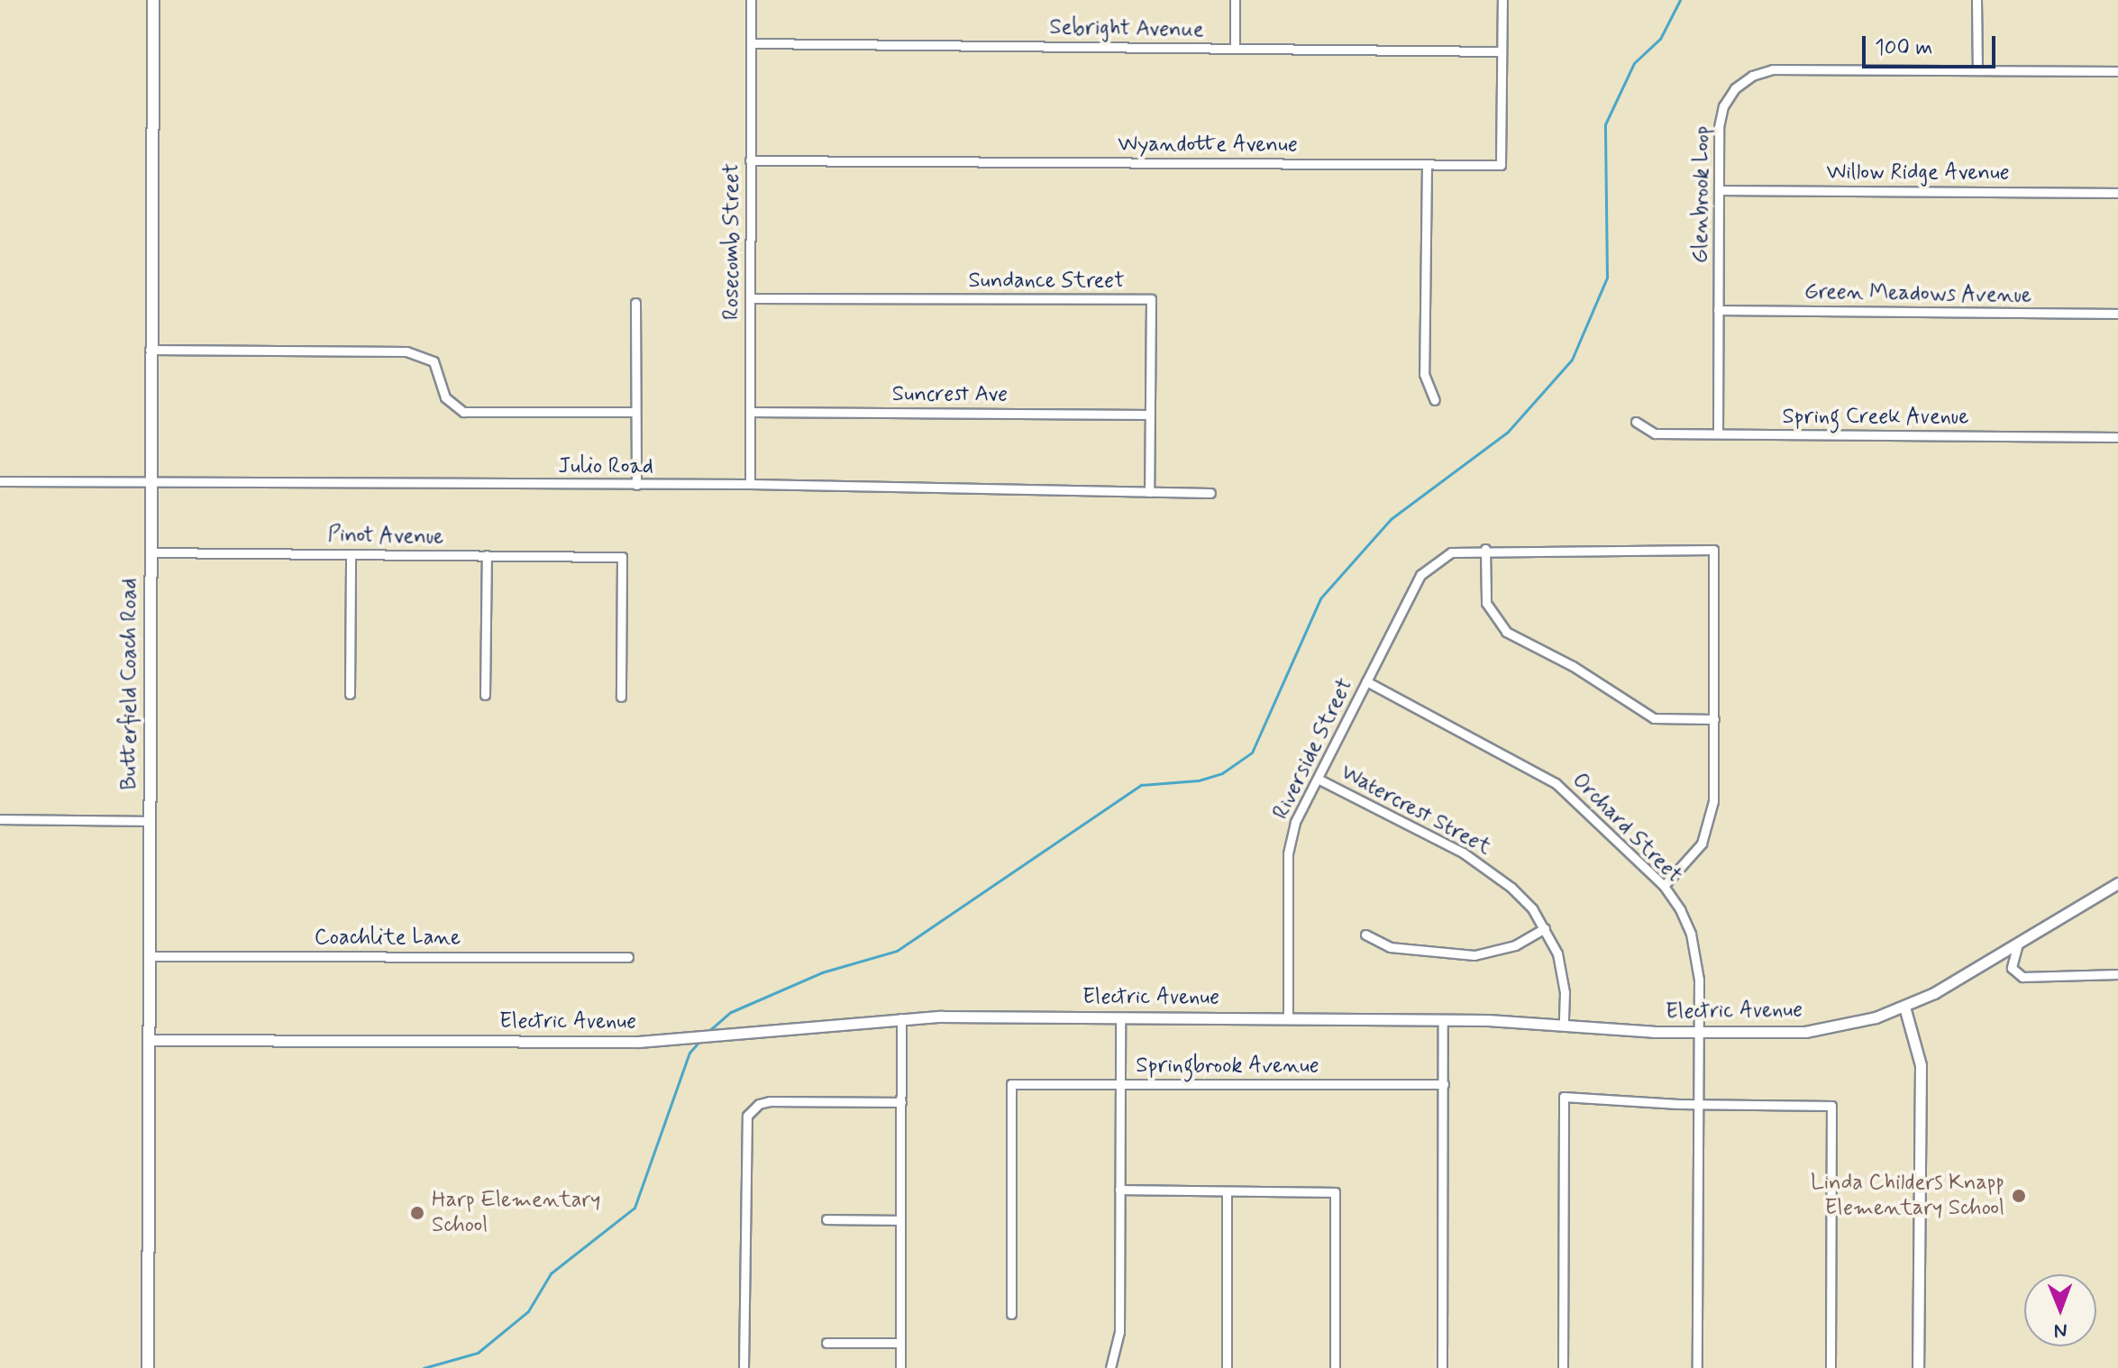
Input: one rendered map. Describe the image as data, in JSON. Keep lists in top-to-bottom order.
{
  "streets": {
    "main road": ["Butterfield Coach Road"],
    "street": [
      "Sebright Avenue",
      "Wyandotte Avenue",
      "Willow Ridge Avenue",
      "Glenbrook Loop",
      "Rosecomb Street",
      "Sundance Street",
      "Green Meadows Avenue",
      "Suncrest Ave",
      "Spring Creek Avenue",
      "Julio Road",
      "Pinot Avenue",
      "Riverside Street",
      "Watercrest Street",
      "Orchard Street",
      "Coachlite Lane",
      "Electric Avenue",
      "Springbrook Avenue"
    ]
  },
  "crossings": [
    ["Sebright Avenue", "Wyandotte Avenue"],
    ["Sebright Avenue", "Rosecomb Street"],
    ["Wyandotte Avenue", "Rosecomb Street"],
    ["Willow Ridge Avenue", "Glenbrook Loop"],
    ["Glenbrook Loop", "Green Meadows Avenue"],
    ["Glenbrook Loop", "Spring Creek Avenue"],
    ["Rosecomb Street", "Sundance Street"],
    ["Rosecomb Street", "Suncrest Ave"],
    ["Rosecomb Street", "Julio Road"],
    ["Sundance Street", "Suncrest Ave"],
    ["Sundance Street", "Julio Road"],
    ["Julio Road", "Butterfield Coach Road"],
    ["Pinot Avenue", "Butterfield Coach Road"],
    ["Butterfield Coach Road", "Coachlite Lane"],
    ["Butterfield Coach Road", "Electric Avenue"],
    ["Riverside Street", "Watercrest Street"],
    ["Riverside Street", "Orchard Street"],
    ["Riverside Street", "Electric Avenue"],
    ["Watercrest Street", "Electric Avenue"],
    ["Orchard Street", "Electric Avenue"]
  ],
  "places": ["Linda Childers Knapp Elementary School", "Harp Elementary School"],
  "scale_bar": "100 m",
  "north": "bottom"
}
